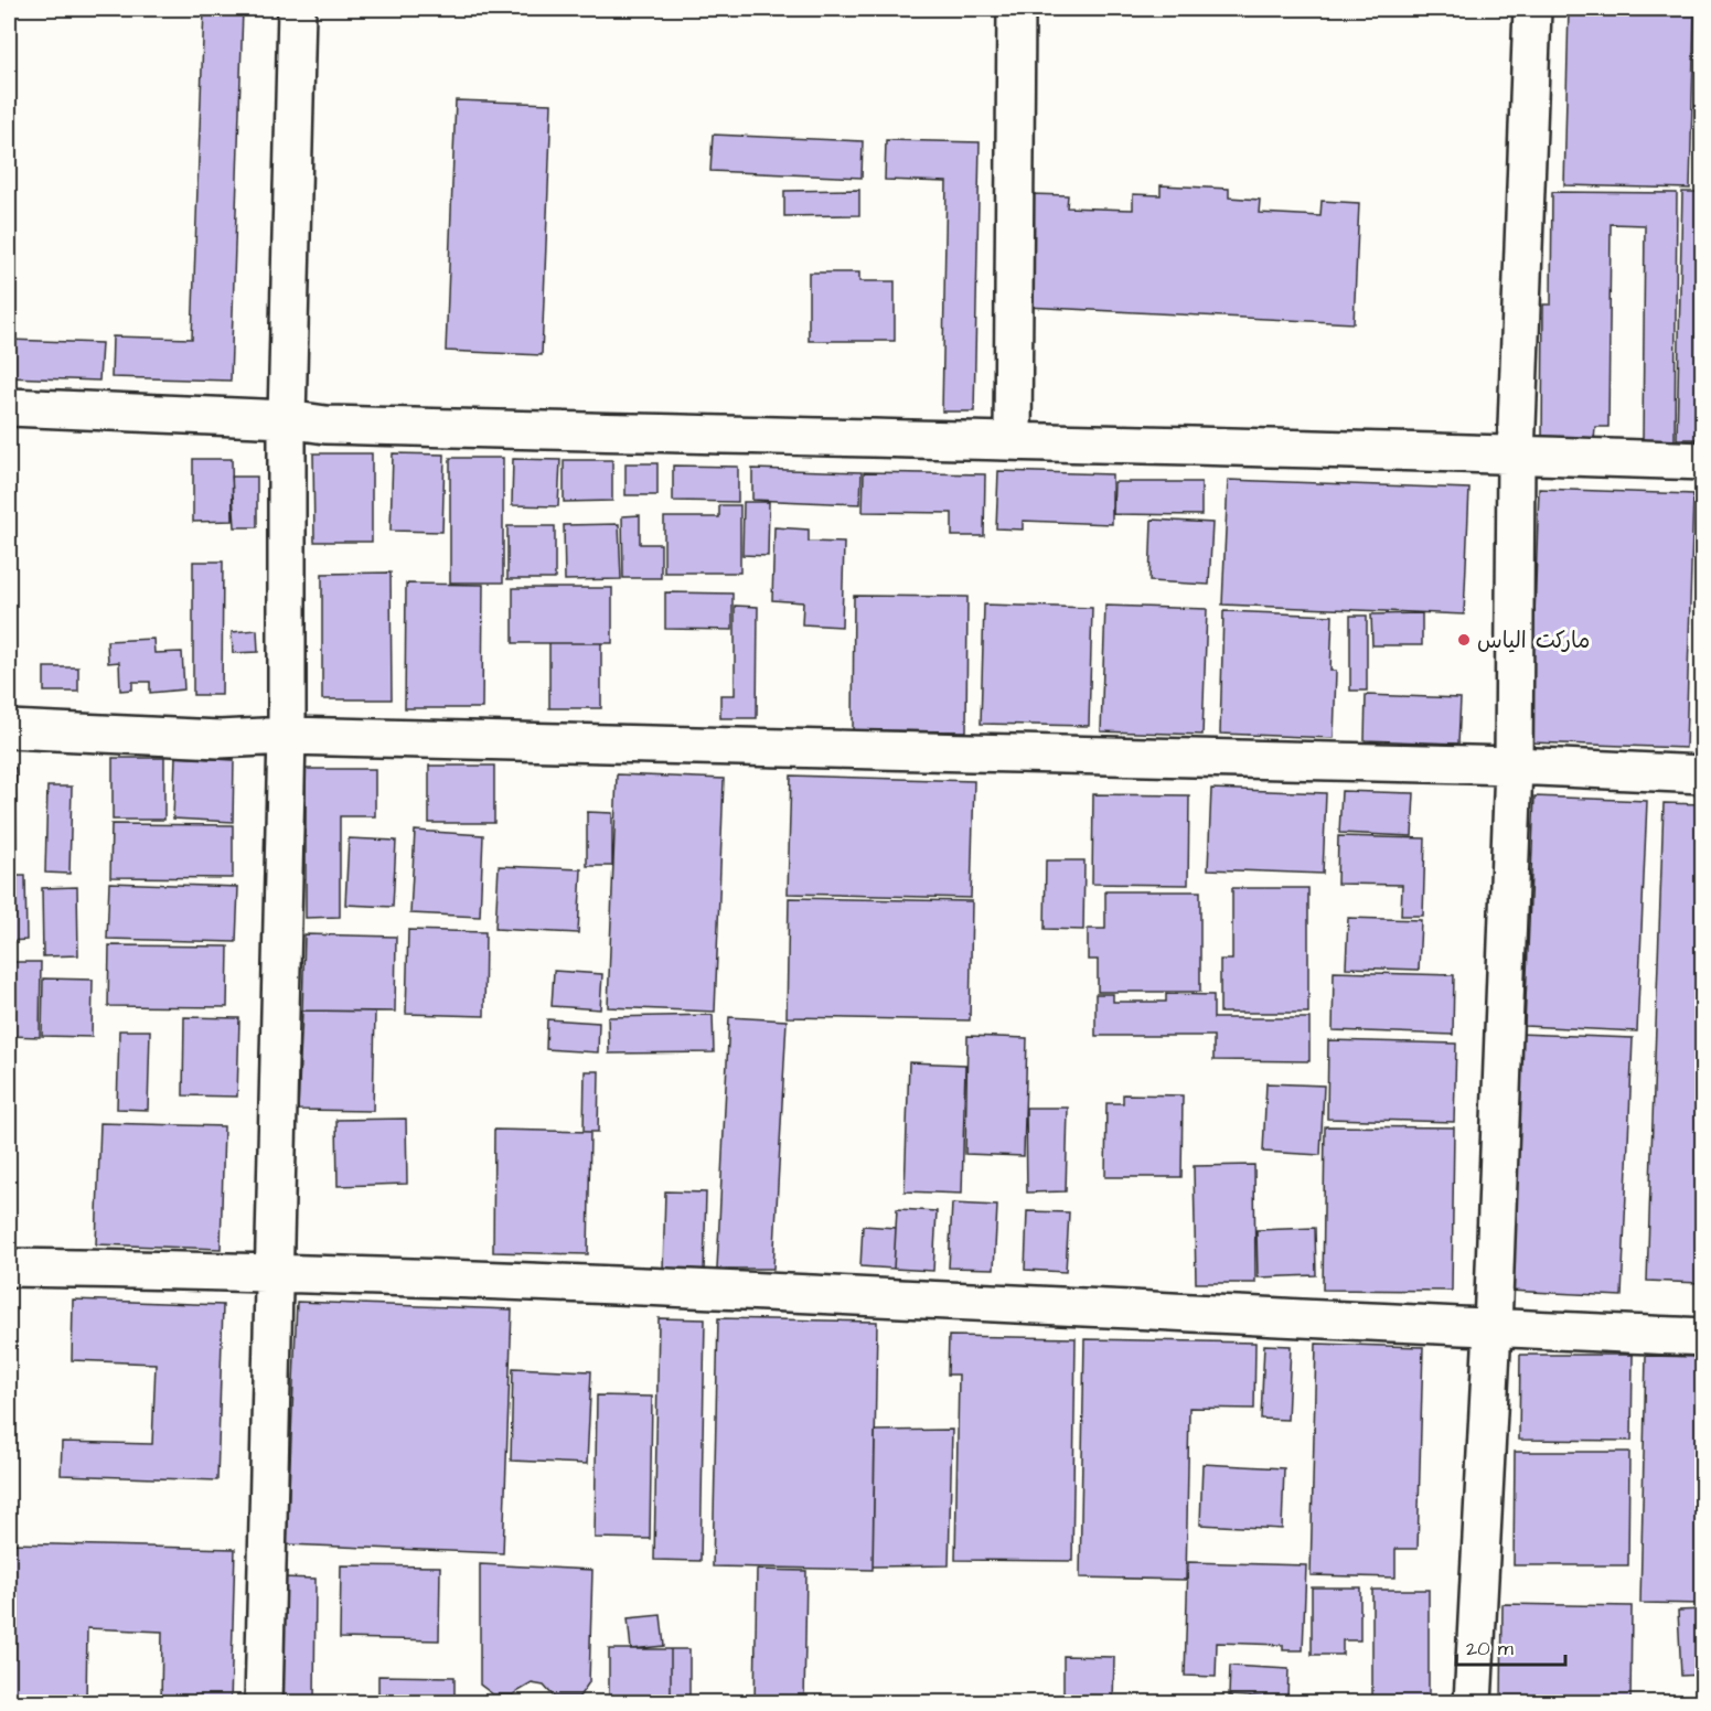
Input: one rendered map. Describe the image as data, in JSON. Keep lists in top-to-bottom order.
{
  "places": ["مارکت الیاس"],
  "scale_bar": "20 m"
}
